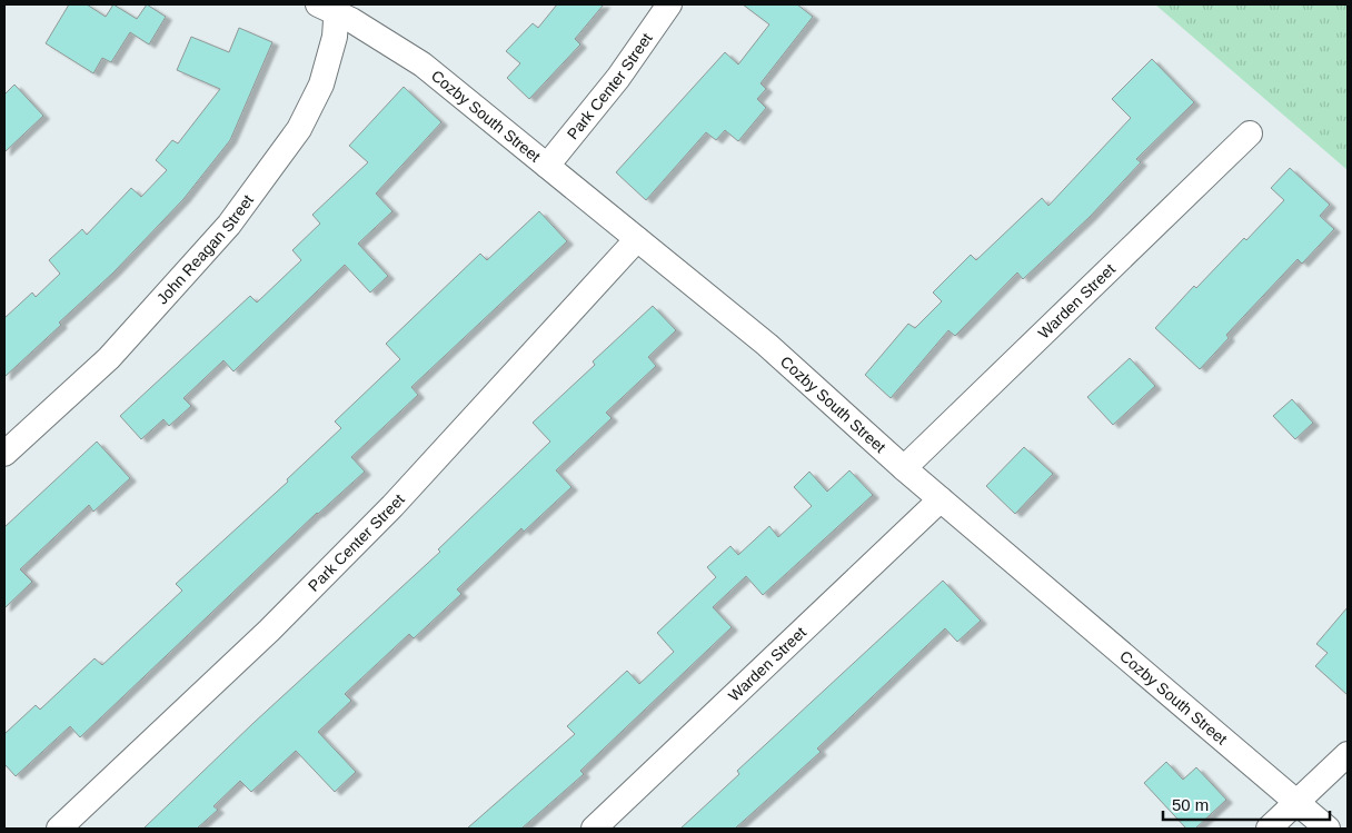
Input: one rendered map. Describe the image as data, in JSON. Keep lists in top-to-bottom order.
{
  "streets": {
    "street": [
      "Park Center Street",
      "Cozby South Street",
      "John Reagan Street",
      "Warden Street"
    ]
  },
  "crossings": [
    ["Park Center Street", "Cozby South Street"],
    ["Cozby South Street", "John Reagan Street"],
    ["Cozby South Street", "Warden Street"]
  ],
  "scale_bar": "50 m"
}
